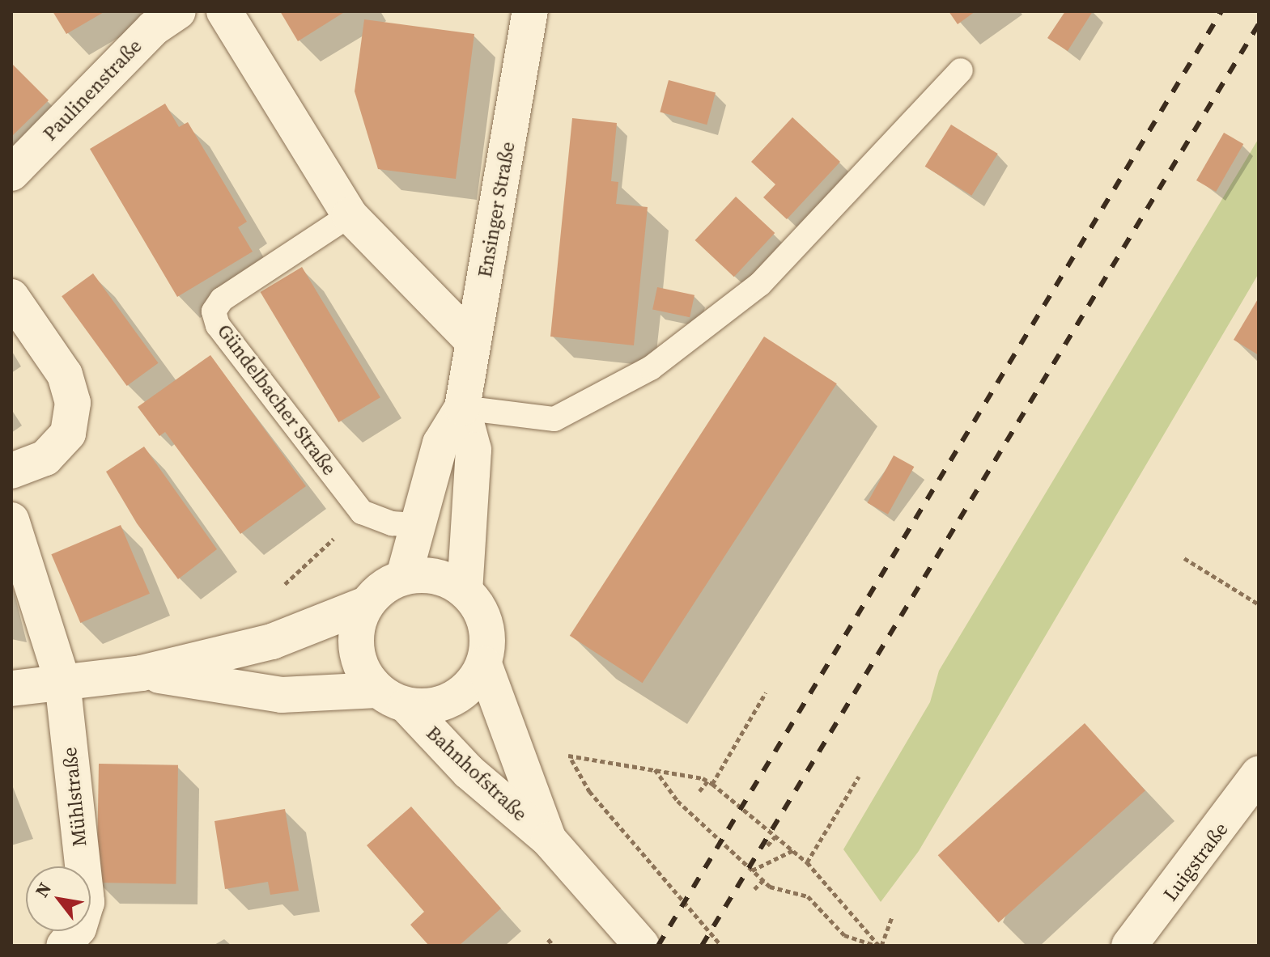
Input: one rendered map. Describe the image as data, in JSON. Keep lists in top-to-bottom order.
{
  "streets": {
    "street": [
      "Paulinenstraße",
      "Ensinger Straße",
      "Bahnhofstraße",
      "Mühlstraße",
      "Luigstraße"
    ],
    "lane": ["Gündelbacher Straße"]
  },
  "crossings": [
    ["Ensinger Straße", "Bahnhofstraße"]
  ],
  "north": "top left"
}
